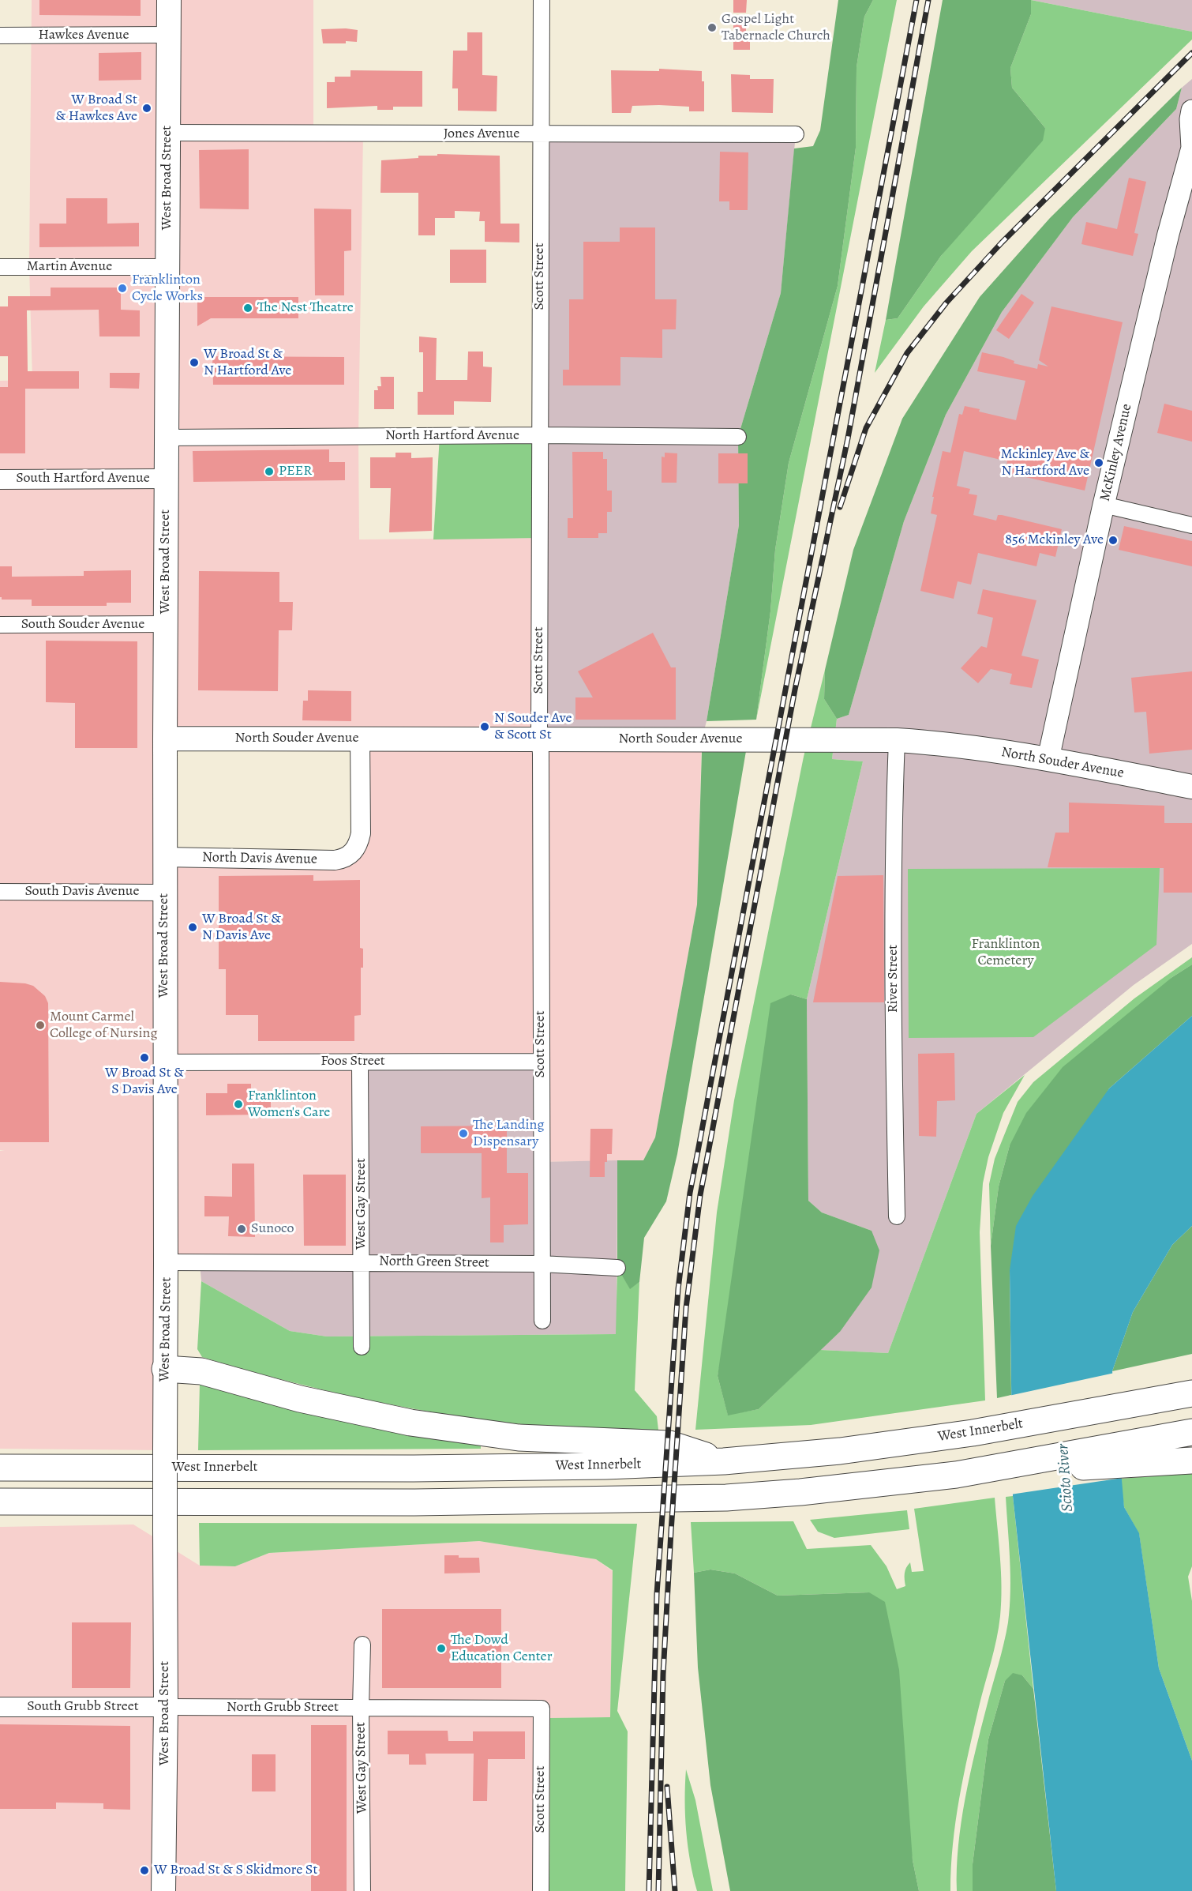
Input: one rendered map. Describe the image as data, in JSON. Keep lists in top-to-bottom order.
{
  "streets": {
    "highway": ["West Innerbelt"],
    "main road": ["West Broad Street", "McKinley Avenue", "North Souder Avenue"],
    "street": [
      "Hawkes Avenue",
      "Jones Avenue",
      "Martin Avenue",
      "Scott Street",
      "North Hartford Avenue",
      "South Hartford Avenue",
      "South Souder Avenue",
      "North Davis Avenue",
      "South Davis Avenue",
      "River Street",
      "Foos Street",
      "West Gay Street",
      "North Green Street",
      "South Grubb Street",
      "North Grubb Street"
    ]
  },
  "crossings": [
    ["Hawkes Avenue", "West Broad Street"],
    ["Jones Avenue", "West Broad Street"],
    ["Jones Avenue", "Scott Street"],
    ["West Broad Street", "Martin Avenue"],
    ["West Broad Street", "North Hartford Avenue"],
    ["West Broad Street", "South Hartford Avenue"],
    ["West Broad Street", "South Souder Avenue"],
    ["West Broad Street", "North Souder Avenue"],
    ["West Broad Street", "North Davis Avenue"],
    ["West Broad Street", "South Davis Avenue"],
    ["West Broad Street", "Foos Street"],
    ["West Broad Street", "North Green Street"],
    ["West Broad Street", "South Grubb Street"],
    ["West Broad Street", "North Grubb Street"],
    ["Scott Street", "North Hartford Avenue"],
    ["Scott Street", "North Souder Avenue"],
    ["Scott Street", "Foos Street"],
    ["Scott Street", "North Green Street"],
    ["Scott Street", "North Grubb Street"],
    ["McKinley Avenue", "North Souder Avenue"],
    ["North Souder Avenue", "North Davis Avenue"],
    ["North Souder Avenue", "River Street"],
    ["Foos Street", "West Gay Street"],
    ["West Gay Street", "North Green Street"],
    ["West Gay Street", "North Grubb Street"],
    ["South Grubb Street", "North Grubb Street"]
  ],
  "water": ["Scioto River"],
  "parks": ["Franklinton Cemetery"],
  "places": [
    "Gospel Light Tabernacle Church",
    "W Broad St & Hawkes Ave",
    "Franklinton Cycle Works",
    "The Nest Theatre",
    "W Broad St & N Hartford Ave",
    "Mckinley Ave & N Hartford Ave",
    "PEER",
    "856 Mckinley Ave",
    "N Souder Ave & Scott St",
    "W Broad St & N Davis Ave",
    "Mount Carmel College of Nursing",
    "W Broad St & S Davis Ave",
    "Franklinton Women's Care",
    "The Landing Dispensary",
    "Sunoco",
    "The Dowd Education Center",
    "W Broad St & S Skidmore St"
  ]
}
